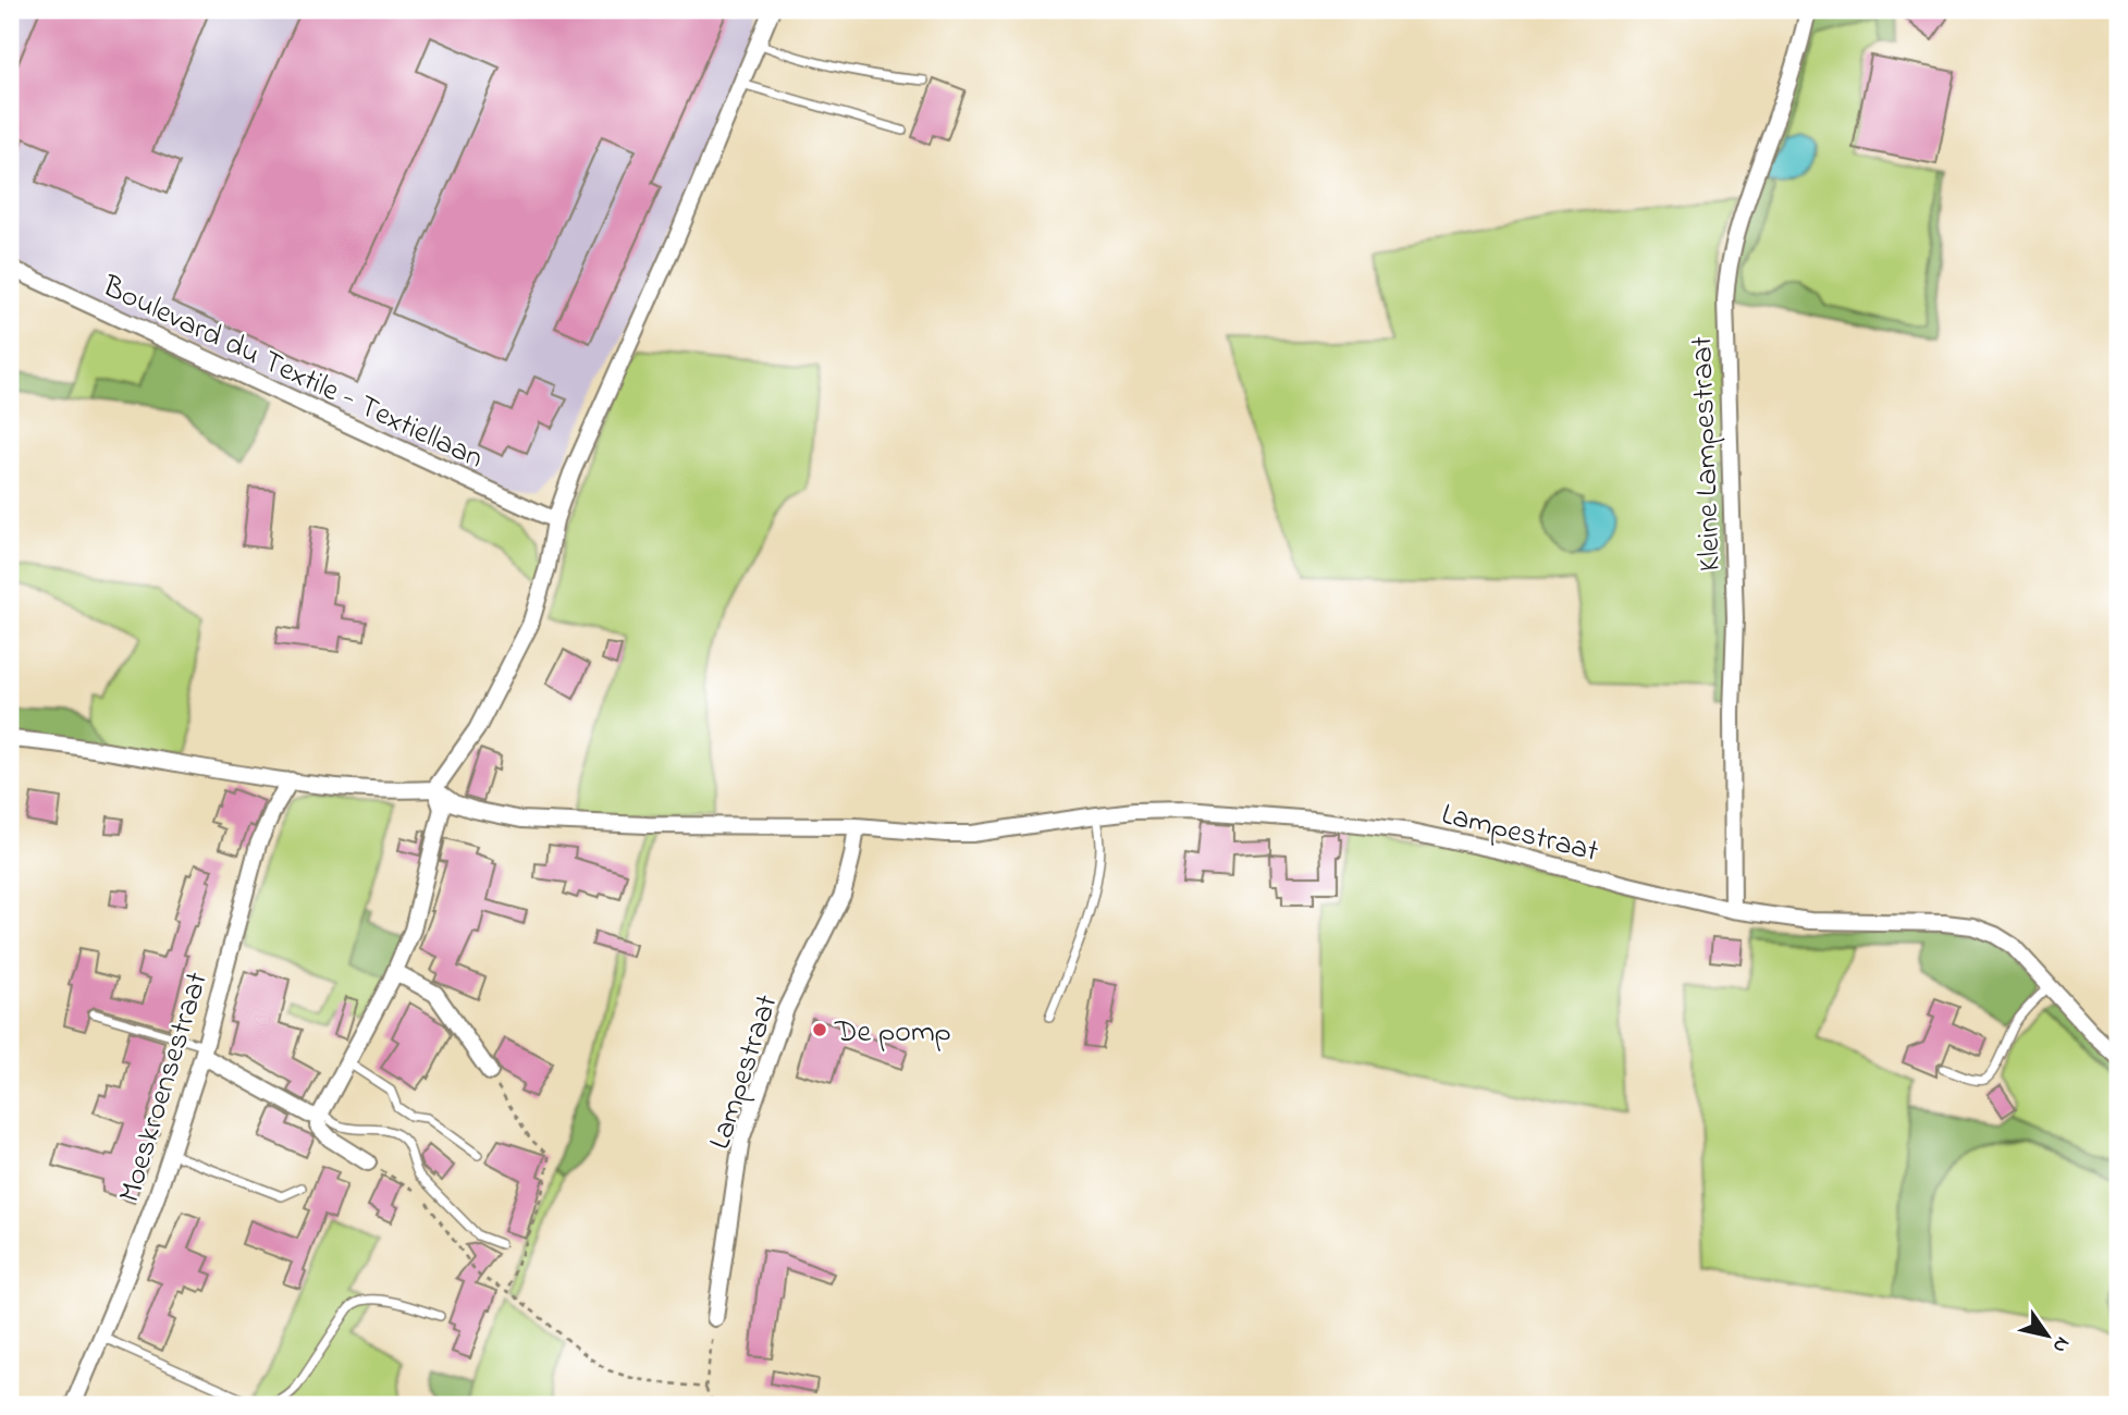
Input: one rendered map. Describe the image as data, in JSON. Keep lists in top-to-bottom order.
{
  "streets": {
    "street": [
      "Boulevard du Textile - Textiellaan",
      "Kleine Lampestraat",
      "Lampestraat",
      "Moeskroensestraat"
    ]
  },
  "crossings": [
    ["Kleine Lampestraat", "Lampestraat"]
  ],
  "places": ["De pomp"],
  "north": "bottom right"
}
